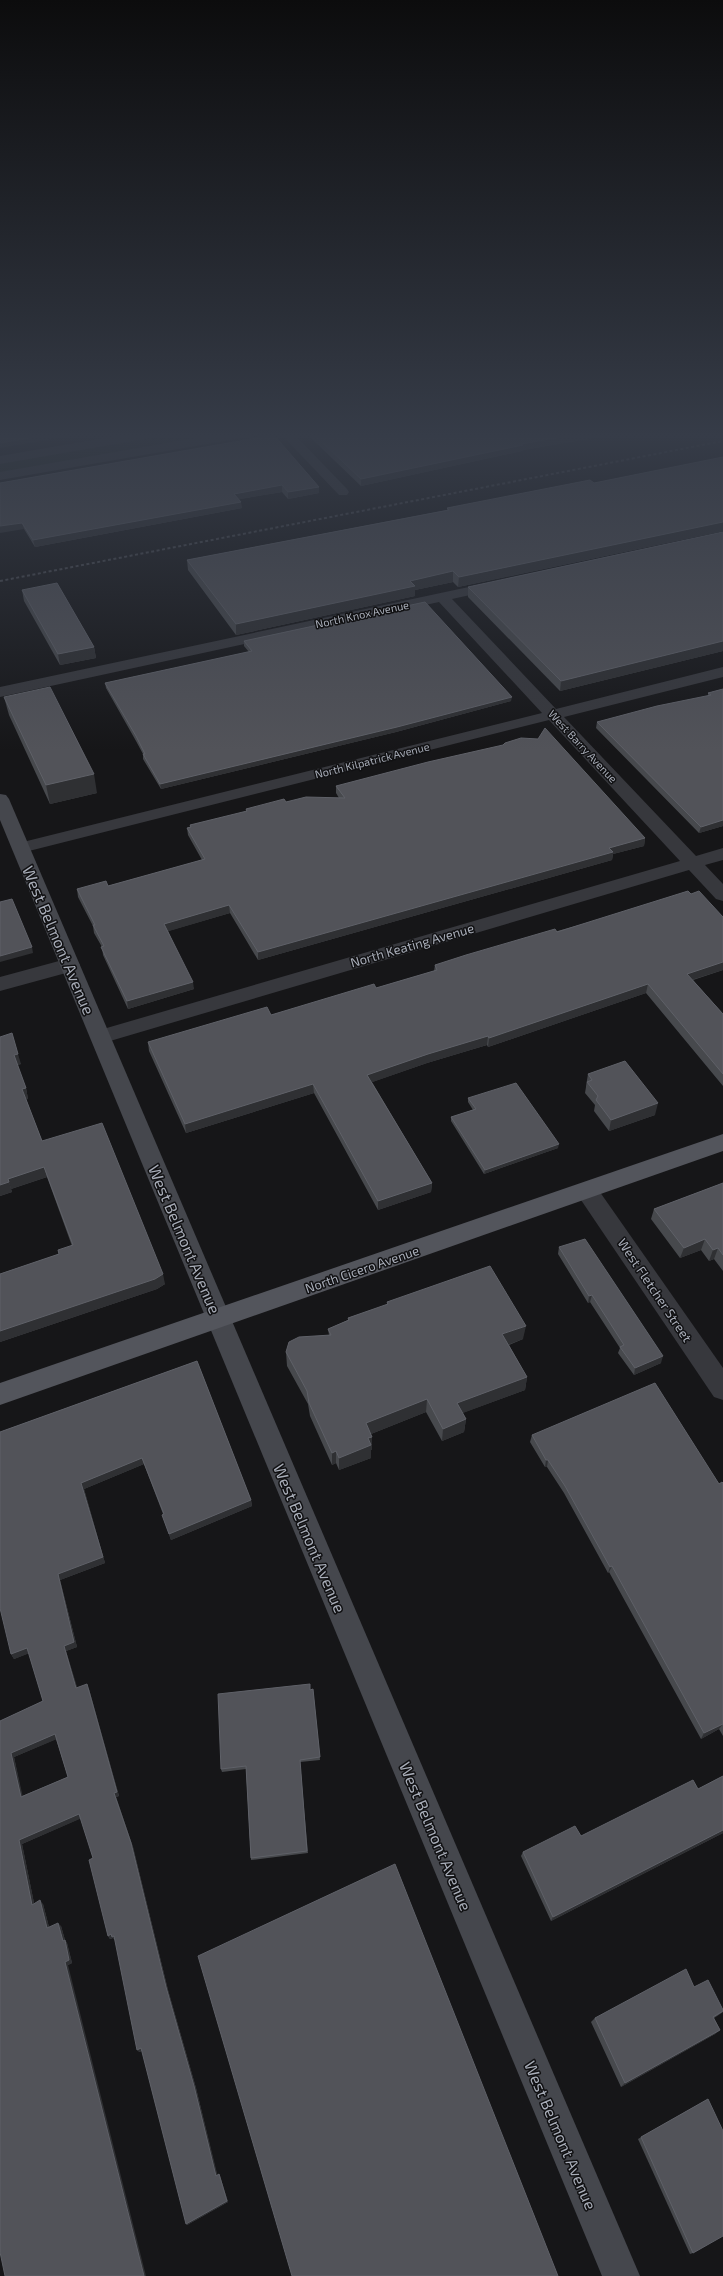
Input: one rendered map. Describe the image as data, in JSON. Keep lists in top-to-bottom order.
{
  "streets": {
    "main road": ["West Belmont Avenue", "North Cicero Avenue"],
    "street": [
      "North Knox Avenue",
      "West Barry Avenue",
      "North Kilpatrick Avenue",
      "North Keating Avenue",
      "West Fletcher Street"
    ]
  },
  "crossings": [
    ["North Knox Avenue", "West Barry Avenue"],
    ["West Barry Avenue", "North Kilpatrick Avenue"],
    ["West Barry Avenue", "North Keating Avenue"],
    ["North Kilpatrick Avenue", "West Belmont Avenue"],
    ["West Belmont Avenue", "North Keating Avenue"],
    ["West Belmont Avenue", "North Cicero Avenue"],
    ["North Cicero Avenue", "West Fletcher Street"]
  ]
}
